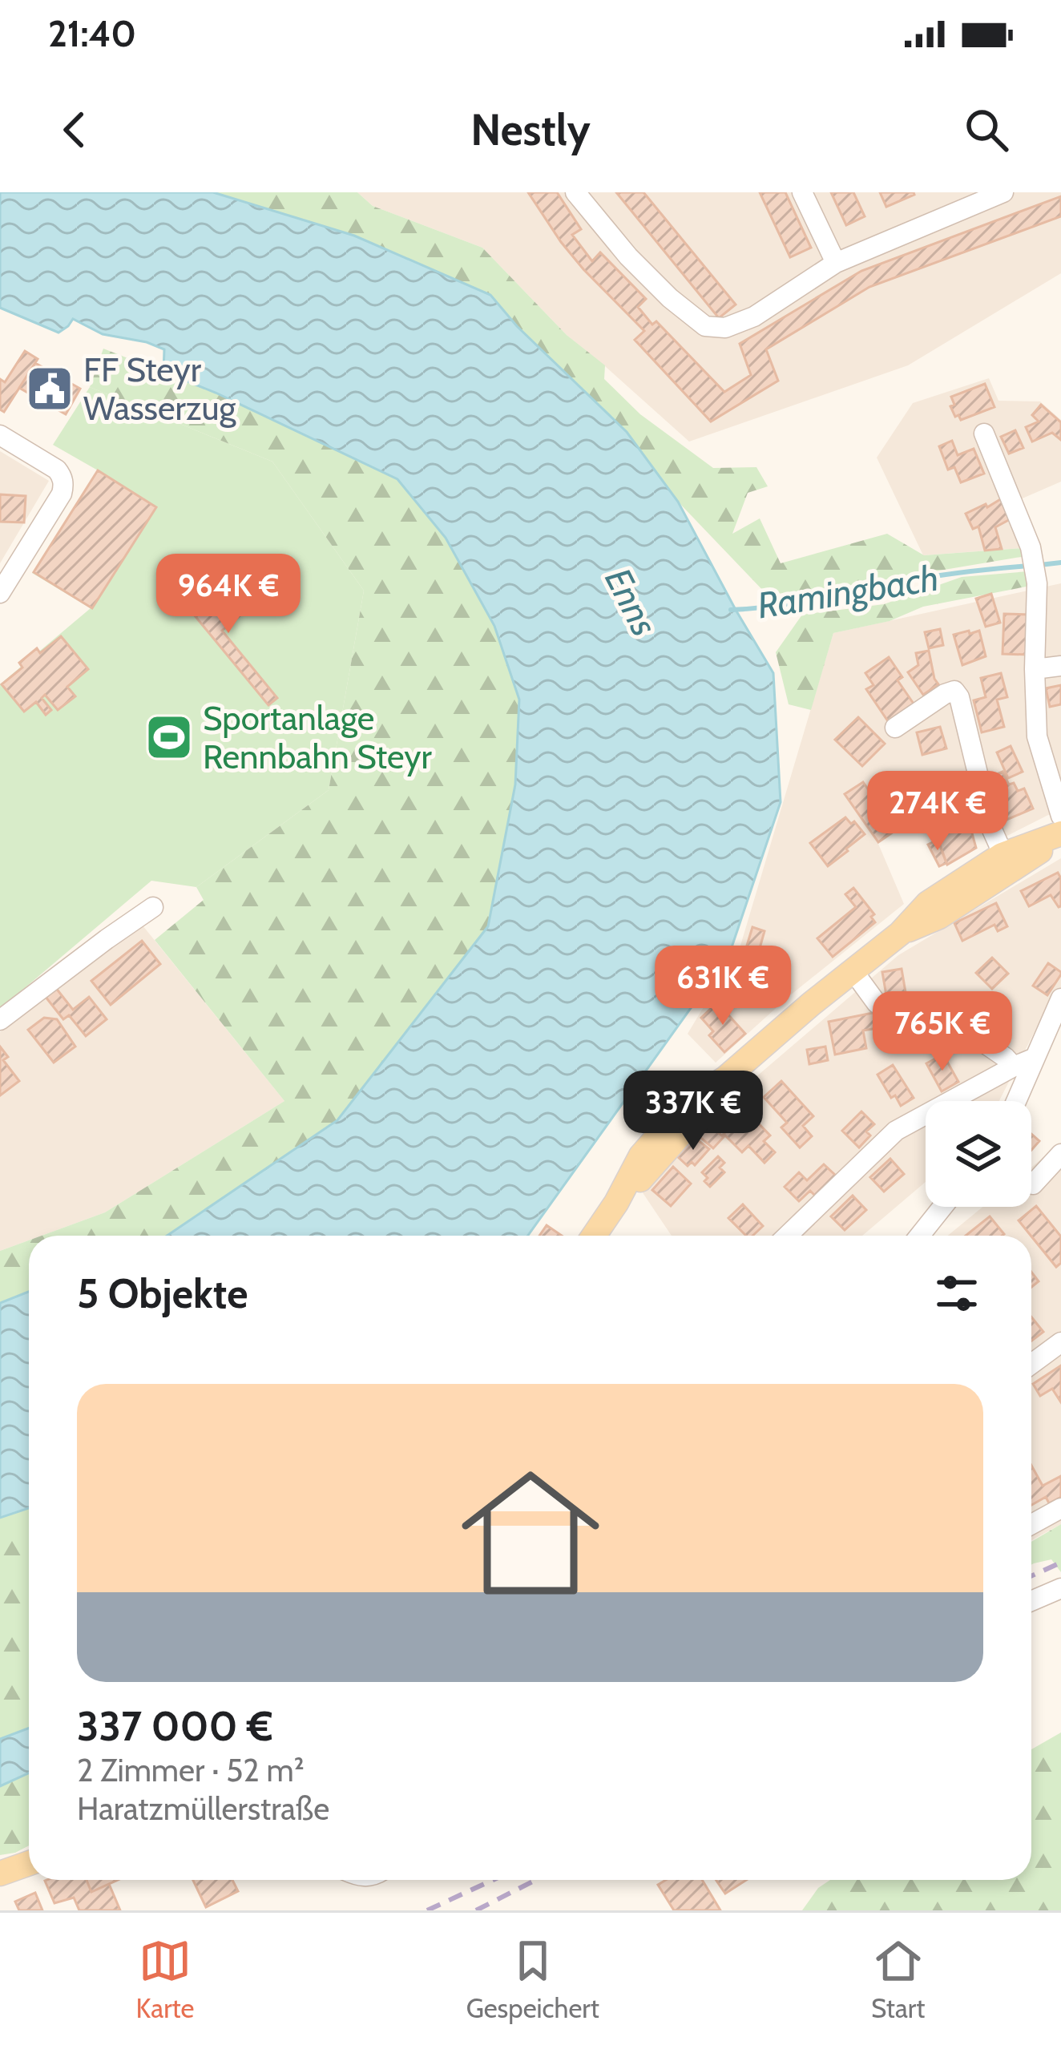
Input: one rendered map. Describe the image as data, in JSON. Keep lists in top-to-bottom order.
{
  "water": ["Ramingbach", "Enns"],
  "places": {
    "public building": ["FF Steyr Wasserzug"],
    "sports": ["Sportanlage Rennbahn Steyr"]
  },
  "page": {
    "status": "21:40",
    "header": "Nestly",
    "price": [
      "964K €",
      "274K €",
      "631K €",
      "765K €",
      "337K €"
    ],
    "heading": "5 Objekte",
    "list": [
      {
        "name": "337 000 €",
        "note": "2 Zimmer · 52 m² · Haratzmüllerstraße"
      }
    ],
    "tabs": ["Karte", "Gespeichert", "Start"]
  }
}
